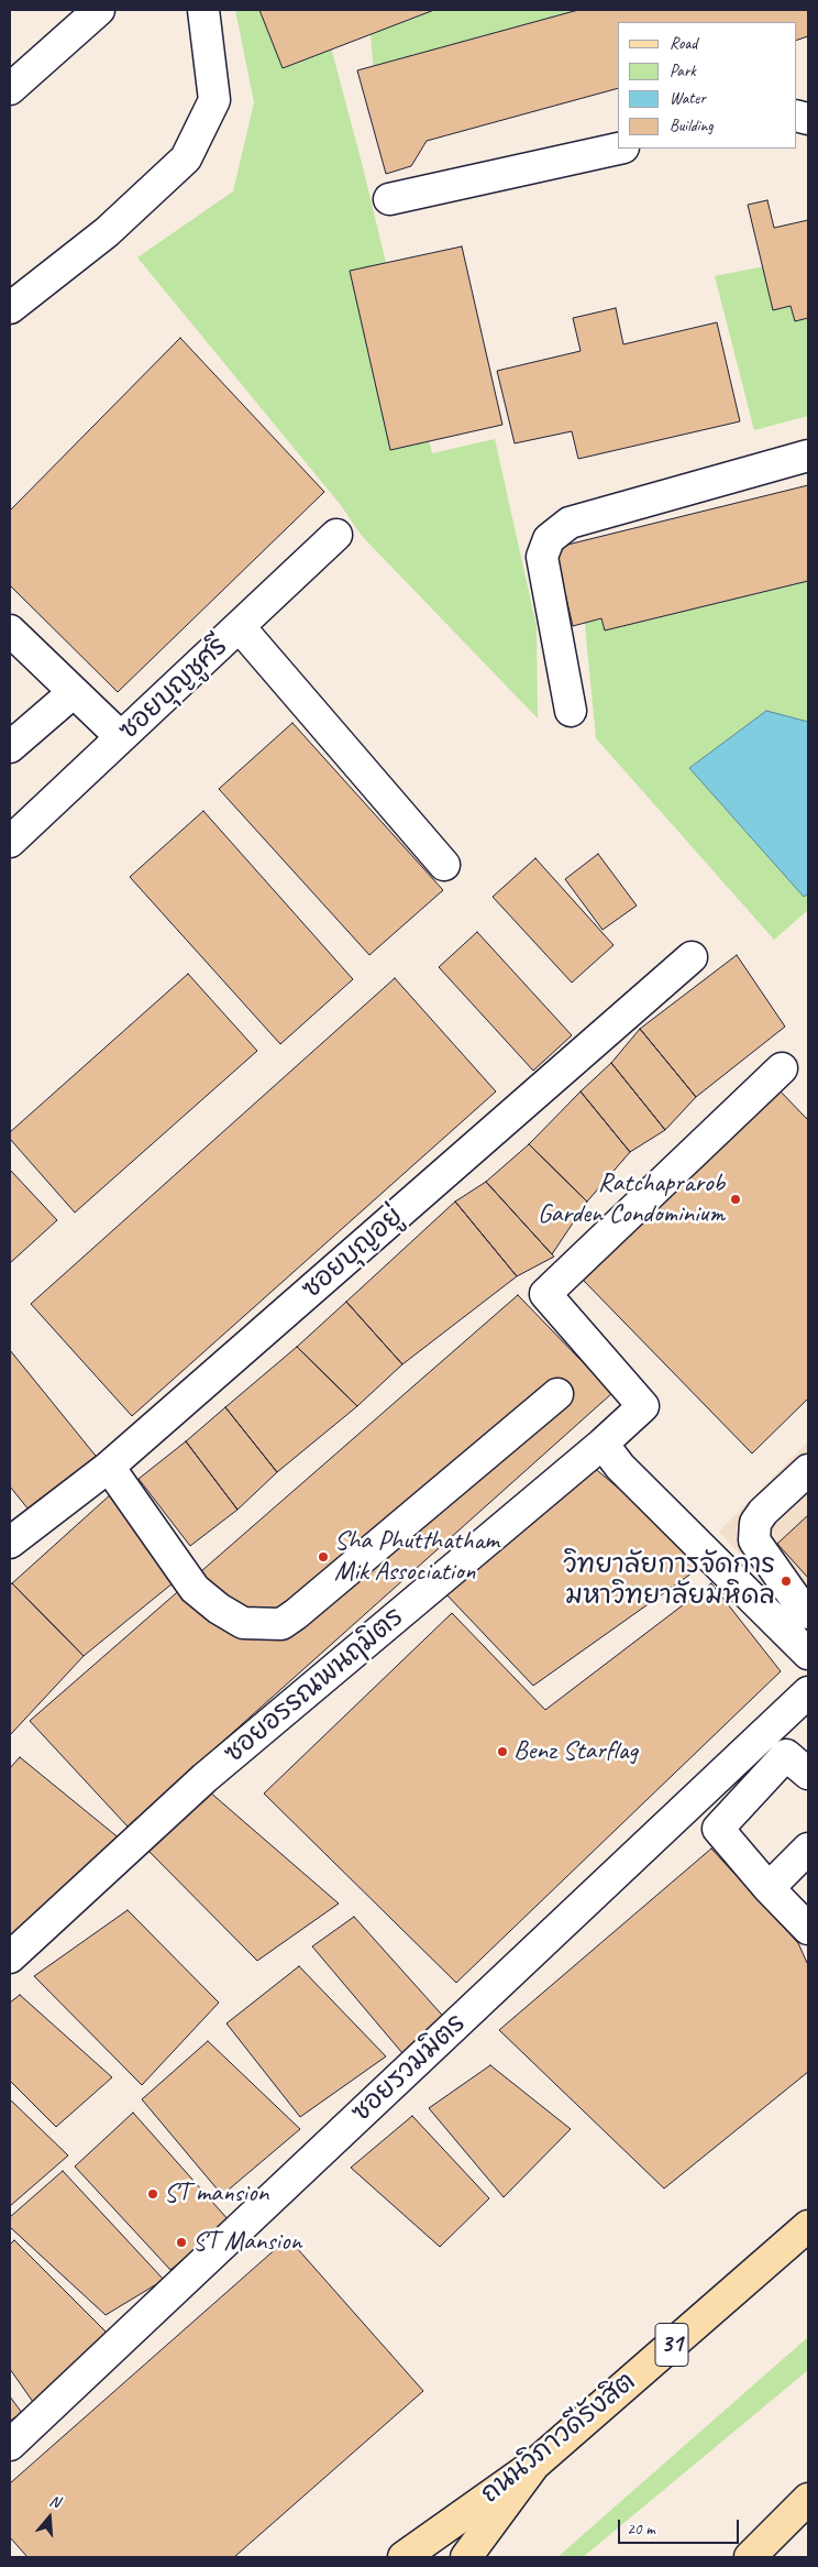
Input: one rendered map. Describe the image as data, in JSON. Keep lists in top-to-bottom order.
{
  "streets": {
    "main road": ["31", "ถนนวิภาวดีรังสิต"],
    "street": [
      "ซอยบุญชูศรี",
      "ซอยบุญอยู่",
      "ซอยอรรณพนฤมิตร",
      "ซอยรวมมิตร"
    ]
  },
  "places": [
    "Ratchaprarob Garden Condominium",
    "Sha Phutthatham Mik Association",
    "วิทยาลัยการจัดการ มหาวิทยาลัยมหิดล",
    "Benz Starflag",
    "ST mansion",
    "ST Mansion"
  ],
  "legend": [
    "Road",
    "Park",
    "Water",
    "Building"
  ],
  "scale_bar": "20 m",
  "north": "top"
}
